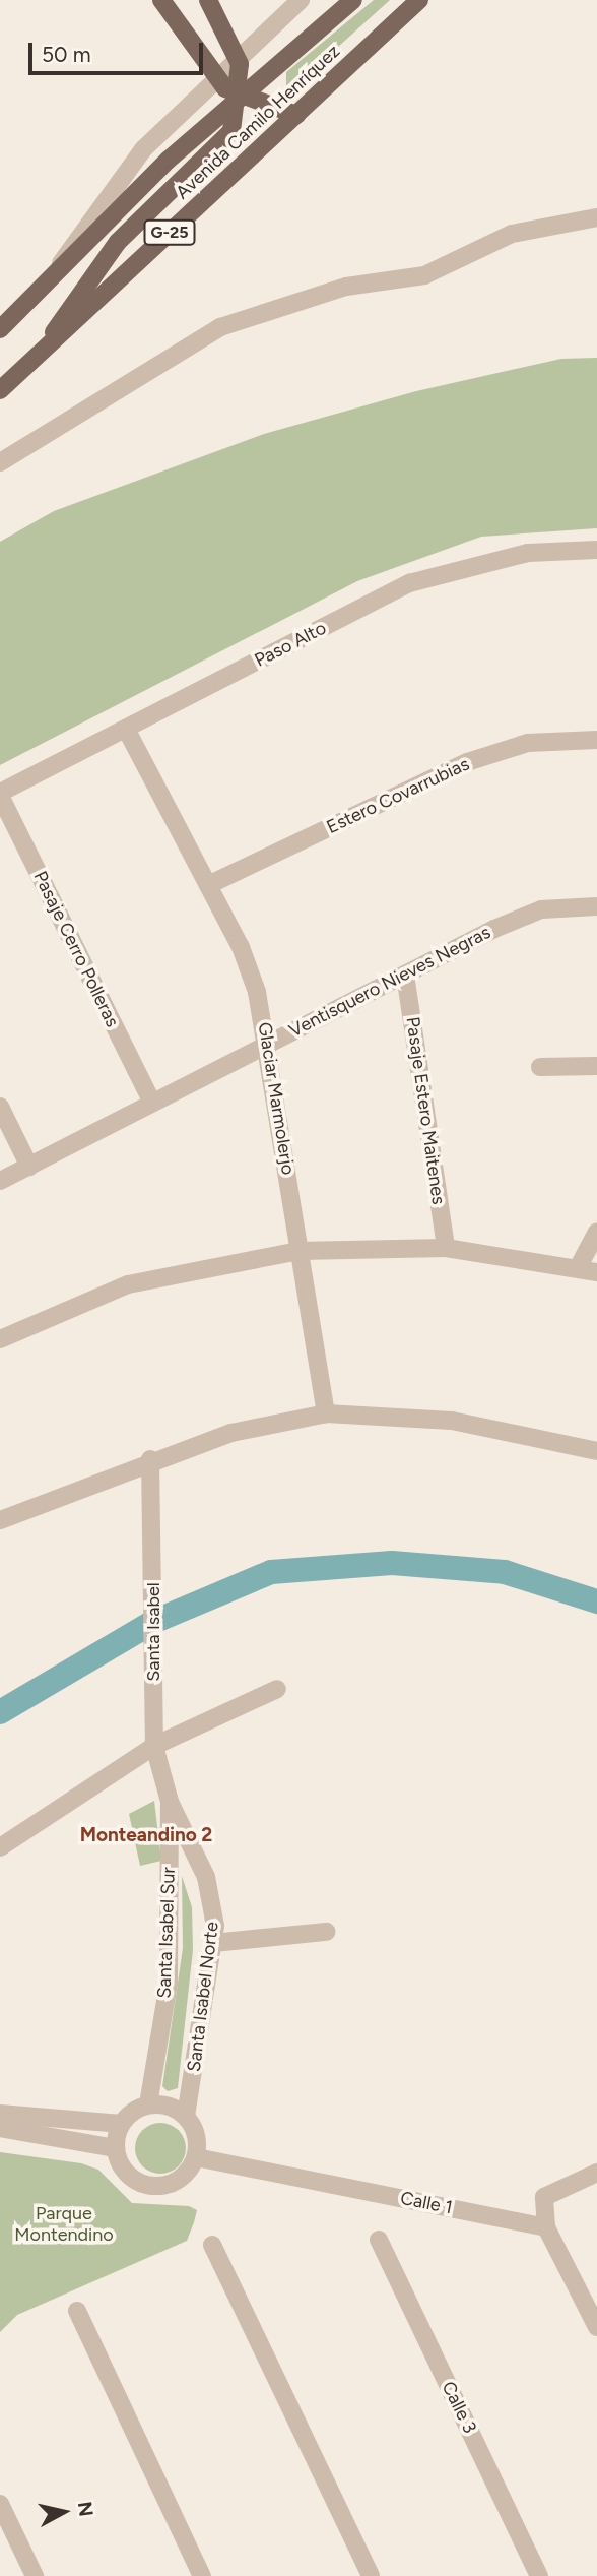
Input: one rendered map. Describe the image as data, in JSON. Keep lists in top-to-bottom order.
{
  "streets": {
    "main road": ["Avenida Camilo Henríquez", "G-25"],
    "street": [
      "Paso Alto",
      "Estero Covarrubias",
      "Pasaje Cerro Polleras",
      "Ventisquero Nieves Negras",
      "Glaciar Marmolerjo",
      "Pasaje Estero Maitenes",
      "Santa Isabel",
      "Santa Isabel Sur",
      "Santa Isabel Norte",
      "Calle 1",
      "Calle 3"
    ]
  },
  "crossings": [
    ["Paso Alto", "Pasaje Cerro Polleras"],
    ["Paso Alto", "Glaciar Marmolerjo"],
    ["Estero Covarrubias", "Glaciar Marmolerjo"],
    ["Pasaje Cerro Polleras", "Ventisquero Nieves Negras"],
    ["Ventisquero Nieves Negras", "Glaciar Marmolerjo"],
    ["Ventisquero Nieves Negras", "Pasaje Estero Maitenes"],
    ["Santa Isabel", "Santa Isabel Sur"],
    ["Santa Isabel", "Santa Isabel Norte"],
    ["Santa Isabel Sur", "Santa Isabel Norte"],
    ["Santa Isabel Sur", "Calle 1"],
    ["Santa Isabel Norte", "Calle 1"]
  ],
  "districts": ["Monteandino 2"],
  "parks": ["Parque Montendino"],
  "scale_bar": "50 m",
  "north": "right"
}
